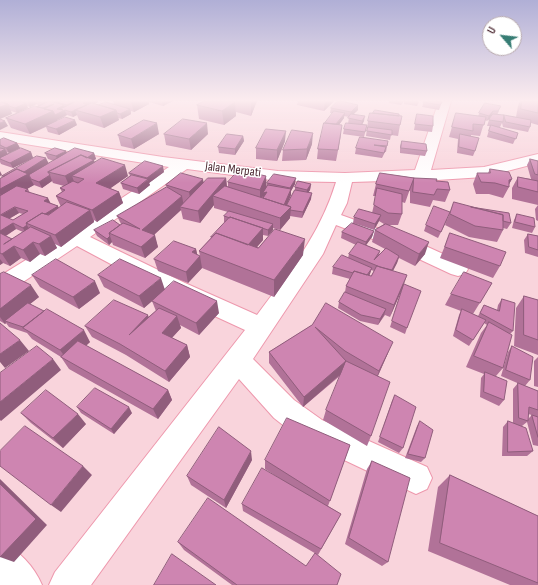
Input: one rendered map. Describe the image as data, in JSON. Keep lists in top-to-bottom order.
{
  "streets": {
    "street": ["Jalan Merpati"]
  },
  "north": "top left"
}
